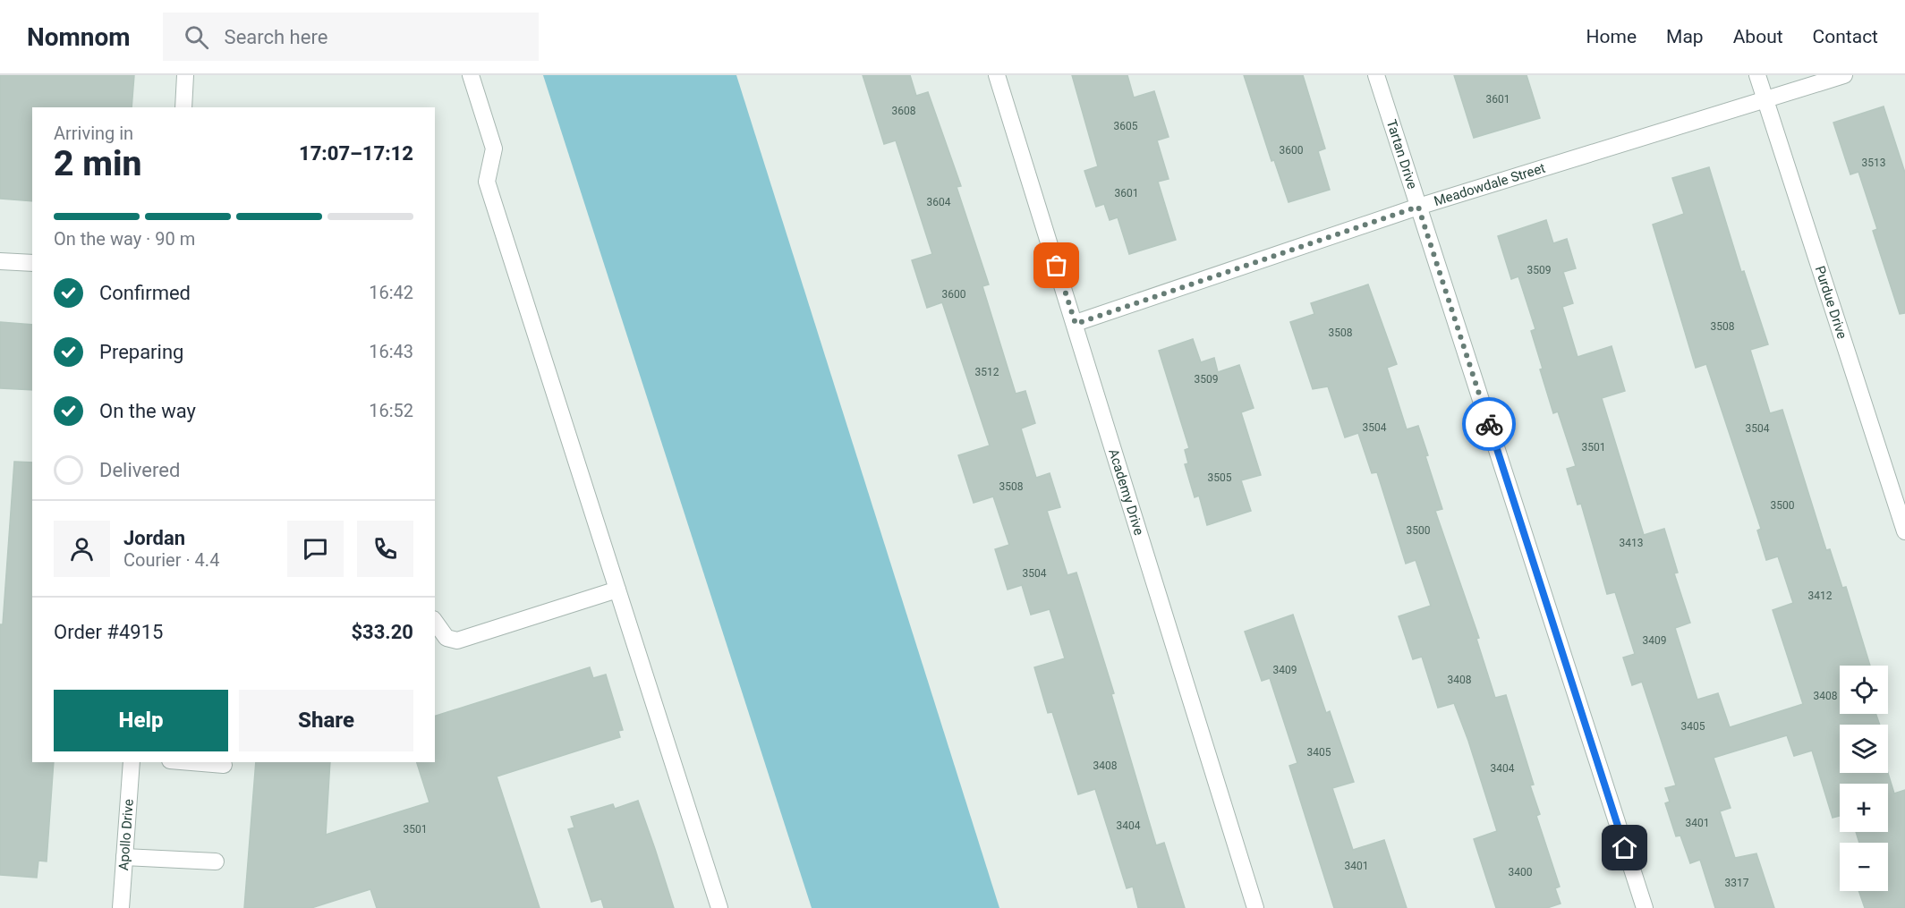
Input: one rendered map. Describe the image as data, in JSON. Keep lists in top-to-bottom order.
{
  "streets": {
    "street": [
      "Tartan Drive",
      "Meadowdale Street",
      "Purdue Drive",
      "Academy Drive",
      "Apollo Drive"
    ]
  },
  "crossings": [
    ["Tartan Drive", "Meadowdale Street"],
    ["Meadowdale Street", "Purdue Drive"],
    ["Meadowdale Street", "Academy Drive"]
  ],
  "house_numbers": [
    "3601",
    "3608",
    "3605",
    "3600",
    "3513",
    "3601",
    "3604",
    "3509",
    "3600",
    "3508",
    "3508",
    "3512",
    "3509",
    "3504",
    "3504",
    "3501",
    "3505",
    "3508",
    "3500",
    "3500",
    "3413",
    "3504",
    "3412",
    "3409",
    "3409",
    "3408",
    "3408",
    "3405",
    "3405",
    "3408",
    "3404",
    "3401",
    "3404",
    "3501",
    "3401",
    "3400",
    "3317"
  ],
  "page": {
    "header": "Nomnom",
    "search": "Search here",
    "nav": [
      "Home",
      "Map",
      "About",
      "Contact"
    ],
    "heading": ["2 min", "Arriving in", "17:07–17:12"],
    "panel": [
      "Jordan",
      "Courier · 4.4",
      "Order #4915",
      "$33.20"
    ],
    "bar": "On the way · 90 m",
    "list": [
      ["Confirmed", "16:42"],
      ["Preparing", "16:43"],
      ["On the way", "16:52"],
      "Delivered"
    ],
    "map_buttons": ["+", "−"],
    "buttons": ["Help", "Share"]
  }
}
